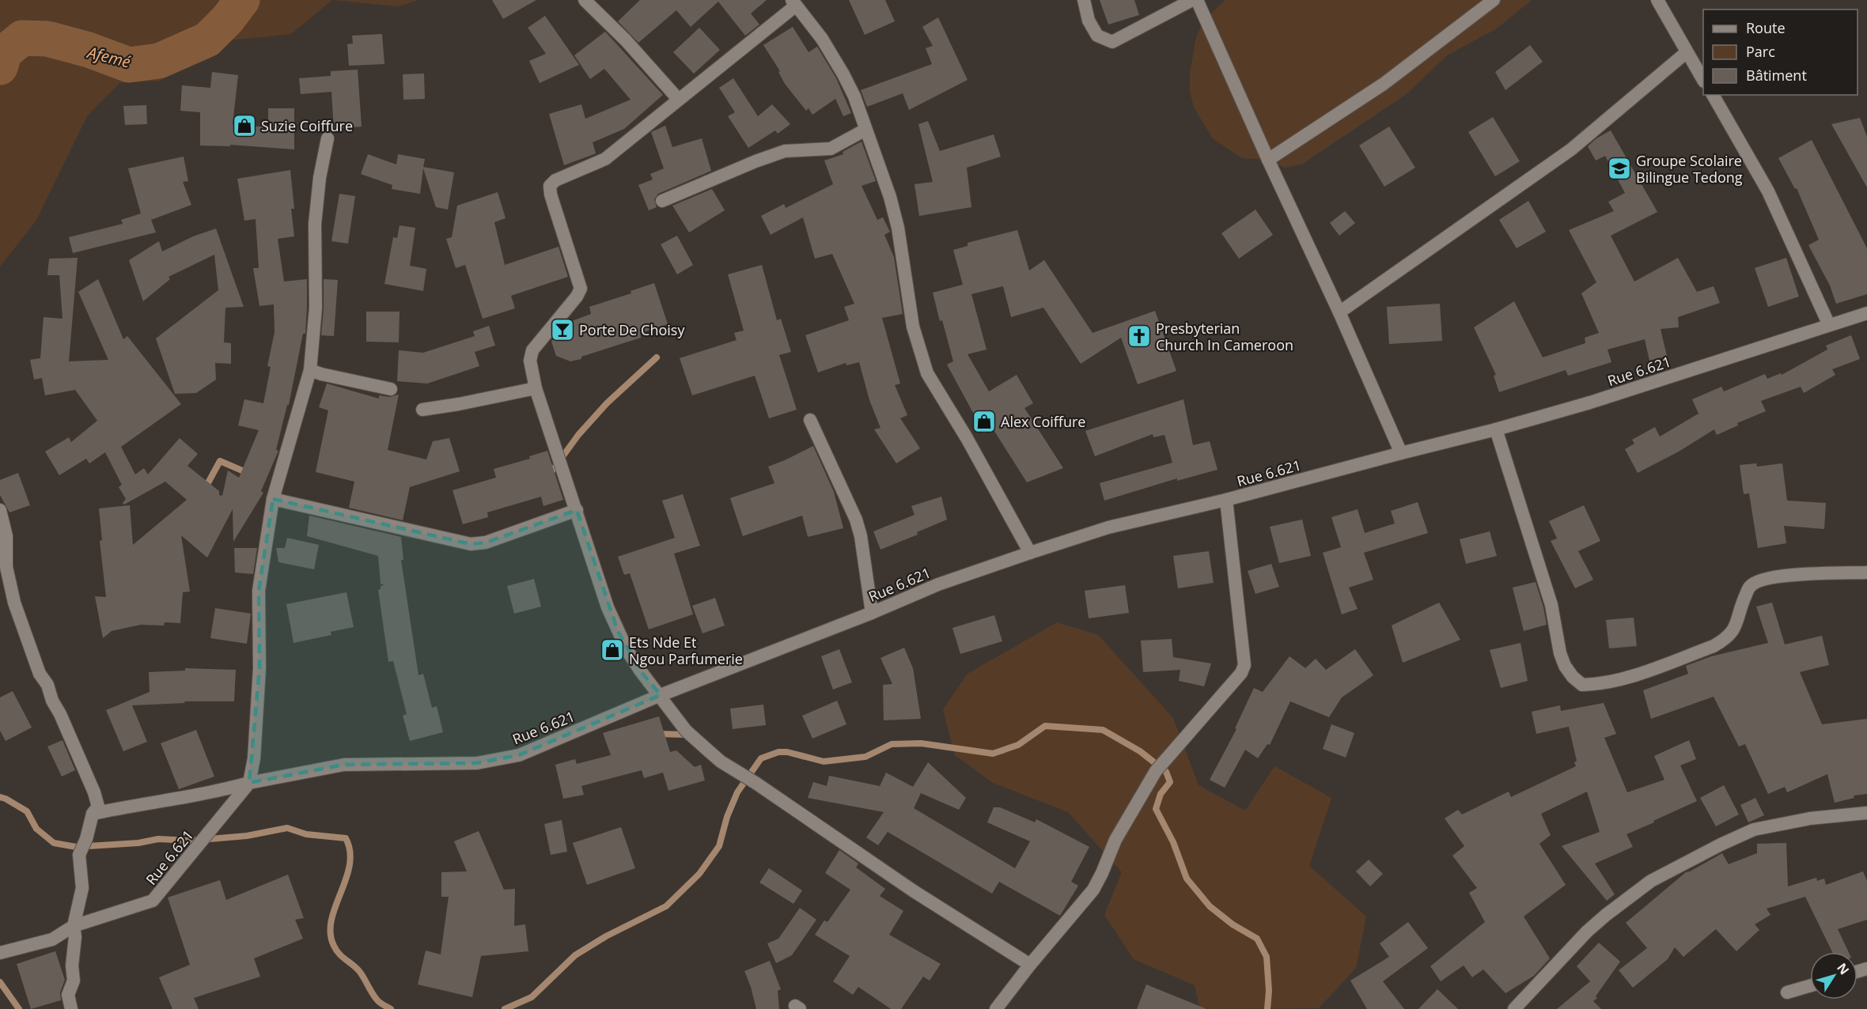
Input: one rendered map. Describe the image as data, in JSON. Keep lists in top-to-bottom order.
{
  "streets": {
    "street": ["Rue 6.621"]
  },
  "water": ["Afemé"],
  "places": {
    "shop": ["Suzie Coiffure", "Alex Coiffure", "Ets Nde Et Ngou Parfumerie"],
    "school or university": ["Groupe Scolaire Bilingue Tedong"],
    "bar": ["Porte De Choisy"],
    "church": ["Presbyterian Church In Cameroon"]
  },
  "legend": ["Route", "Parc", "Bâtiment"],
  "north": "top right"
}
